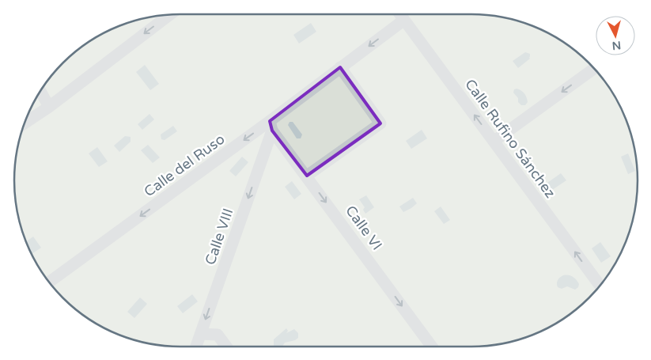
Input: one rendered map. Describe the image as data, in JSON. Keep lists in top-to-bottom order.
{
  "streets": {
    "street": [
      "Calle Rufino Sánchez",
      "Calle del Ruso",
      "Calle VI",
      "Calle VIII"
    ]
  },
  "crossings": [
    ["Calle Rufino Sánchez", "Calle del Ruso"],
    ["Calle del Ruso", "Calle VI"],
    ["Calle del Ruso", "Calle VIII"],
    ["Calle VI", "Calle VIII"]
  ],
  "one_way": [
    "Calle Rufino Sánchez",
    "Calle del Ruso",
    "Calle VI",
    "Calle VIII"
  ],
  "north": "bottom"
}
